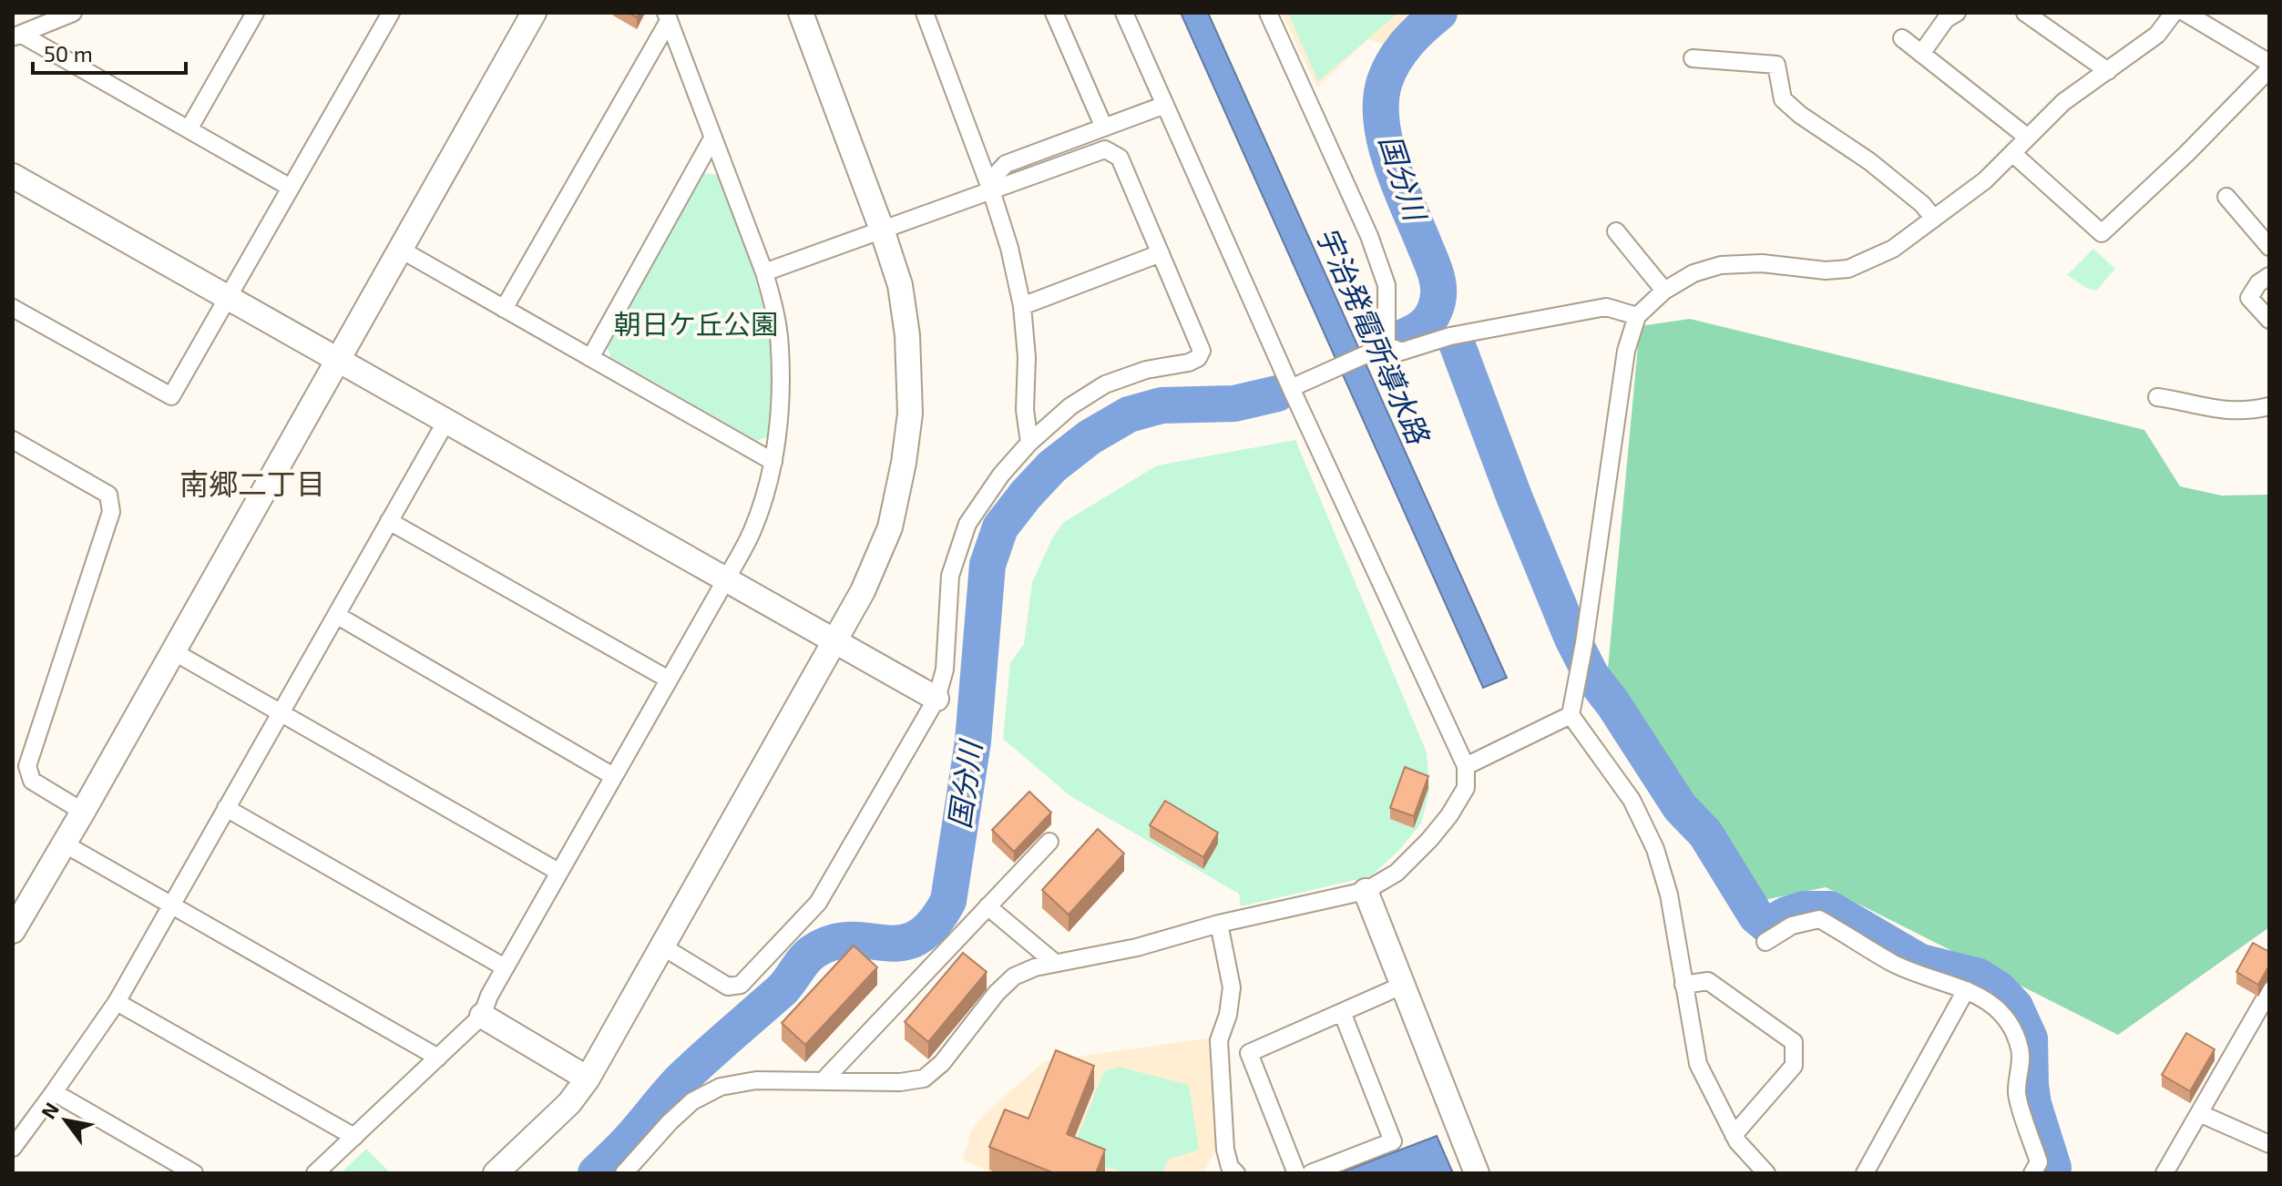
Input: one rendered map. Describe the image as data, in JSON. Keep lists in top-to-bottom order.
{
  "districts": ["南郷二丁目"],
  "water": ["国分川", "宇治発電所導水路"],
  "parks": ["朝日ケ丘公園"],
  "scale_bar": "50 m",
  "north": "top left"
}
